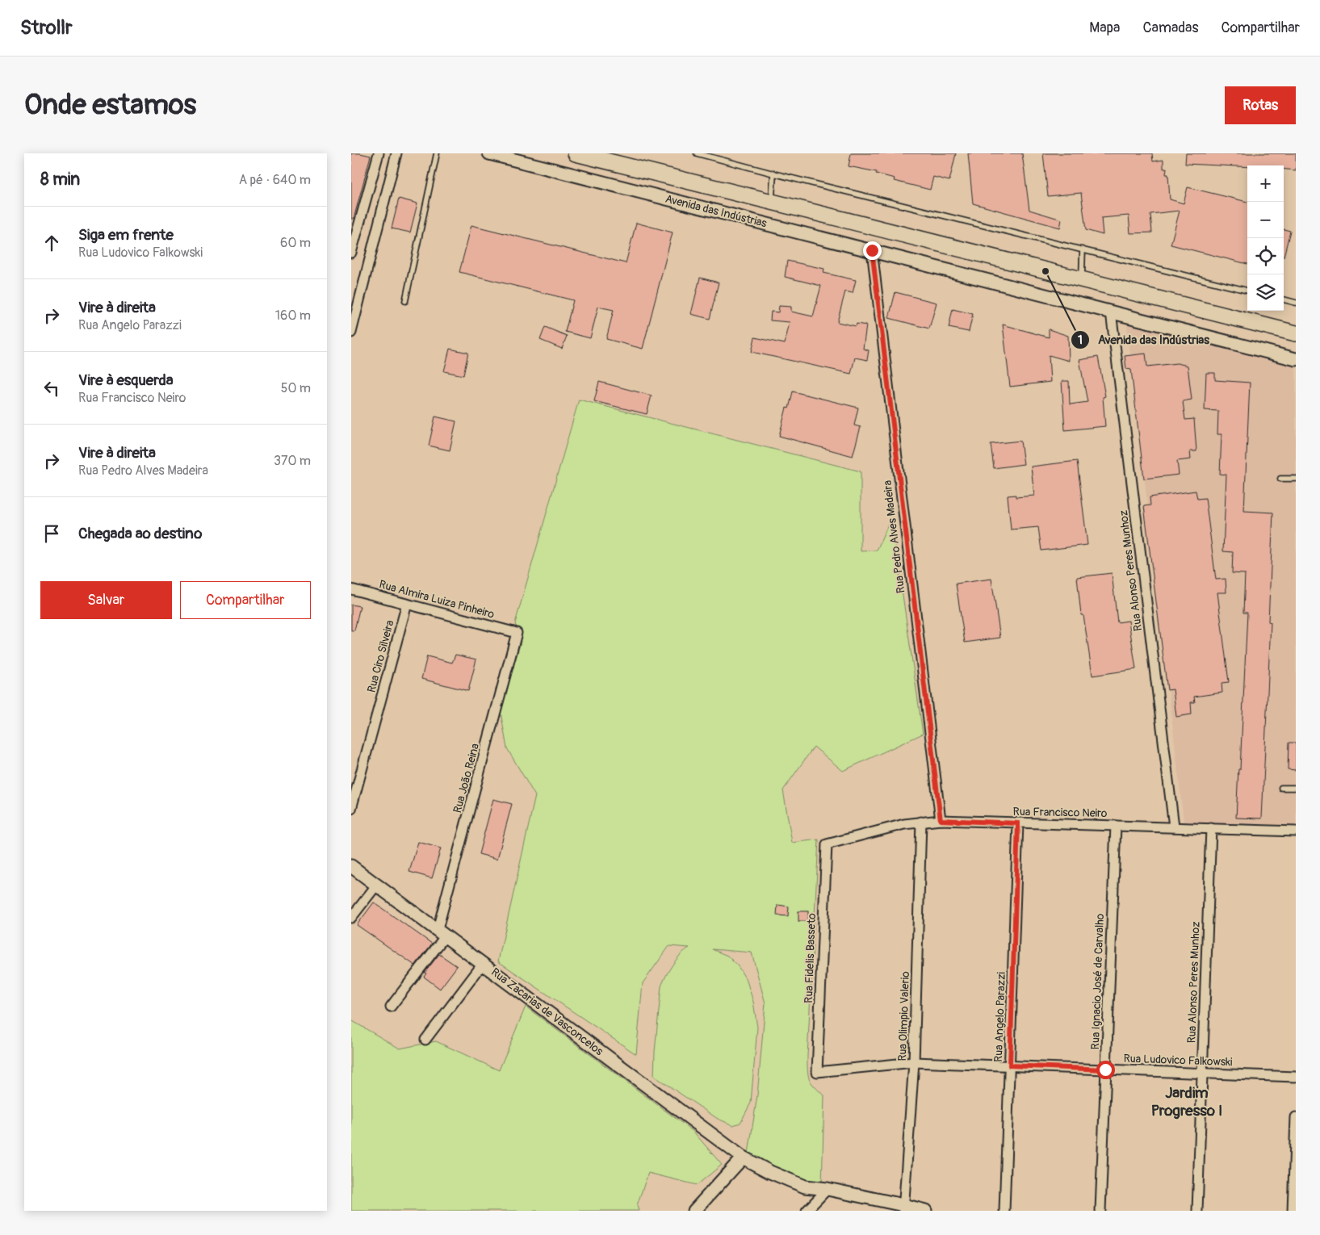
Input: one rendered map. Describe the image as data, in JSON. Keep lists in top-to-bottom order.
{
  "streets": {
    "main road": ["Avenida das Indústrias"],
    "street": [
      "Rua Pedro Alves Madeira",
      "Rua Alonso Peres Munhoz",
      "Rua Almira Luiza Pinheiro",
      "Rua Ciro Silveira",
      "Rua João Reina",
      "Rua Francisco Neiro",
      "Rua Fidelis Basseto",
      "Rua Ignacio José de Carvalho",
      "Rua Zacarias de Vasconcelos",
      "Rua Olimpio Valerio",
      "Rua Angelo Parazzi",
      "Rua Ludovico Falkowski"
    ]
  },
  "crossings": [
    ["Avenida das Indústrias", "Rua Pedro Alves Madeira"],
    ["Avenida das Indústrias", "Rua Alonso Peres Munhoz"],
    ["Rua Pedro Alves Madeira", "Rua Francisco Neiro"],
    ["Rua Alonso Peres Munhoz", "Rua Francisco Neiro"],
    ["Rua Alonso Peres Munhoz", "Rua Ludovico Falkowski"],
    ["Rua Almira Luiza Pinheiro", "Rua Ciro Silveira"],
    ["Rua Almira Luiza Pinheiro", "Rua João Reina"],
    ["Rua João Reina", "Rua Zacarias de Vasconcelos"],
    ["Rua Francisco Neiro", "Rua Fidelis Basseto"],
    ["Rua Francisco Neiro", "Rua Ignacio José de Carvalho"],
    ["Rua Francisco Neiro", "Rua Olimpio Valerio"],
    ["Rua Francisco Neiro", "Rua Angelo Parazzi"],
    ["Rua Fidelis Basseto", "Rua Ludovico Falkowski"],
    ["Rua Ignacio José de Carvalho", "Rua Ludovico Falkowski"],
    ["Rua Zacarias de Vasconcelos", "Rua Olimpio Valerio"],
    ["Rua Olimpio Valerio", "Rua Ludovico Falkowski"],
    ["Rua Angelo Parazzi", "Rua Ludovico Falkowski"]
  ],
  "districts": ["Jardim Progresso I"],
  "places": ["Avenida das Indústrias"],
  "page": {
    "header": "Strollr",
    "nav": ["Mapa", "Camadas", "Compartilhar"],
    "buttons": [
      "Rotas",
      ["Salvar", "Compartilhar"]
    ],
    "title": "Onde estamos",
    "heading": ["8 min", "A pé · 640 m"],
    "map_buttons": ["+", "−"],
    "list": [
      ["Siga em frente", "Rua Ludovico Falkowski", "60 m"],
      ["Vire à direita", "Rua Angelo Parazzi", "160 m"],
      ["Vire à esquerda", "Rua Francisco Neiro", "50 m"],
      ["Vire à direita", "Rua Pedro Alves Madeira", "370 m"],
      "Chegada ao destino"
    ]
  }
}
